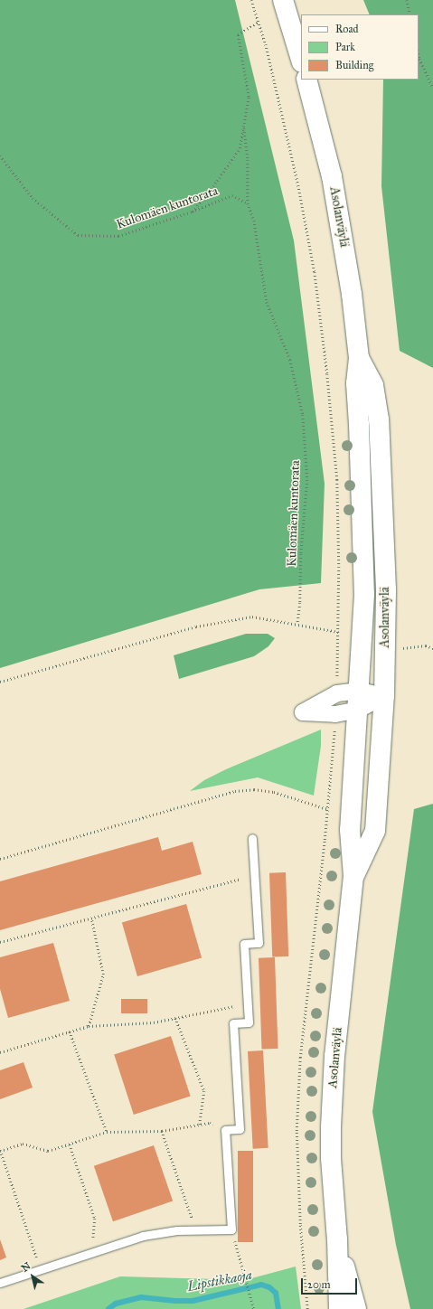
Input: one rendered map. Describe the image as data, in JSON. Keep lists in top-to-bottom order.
{
  "streets": {
    "main road": ["Asolanväylä"],
    "path": ["Kulomäen kuntorata"]
  },
  "water": ["Lipstikkaoja"],
  "legend": ["Road", "Park", "Building"],
  "scale_bar": "20 m",
  "north": "top left"
}
